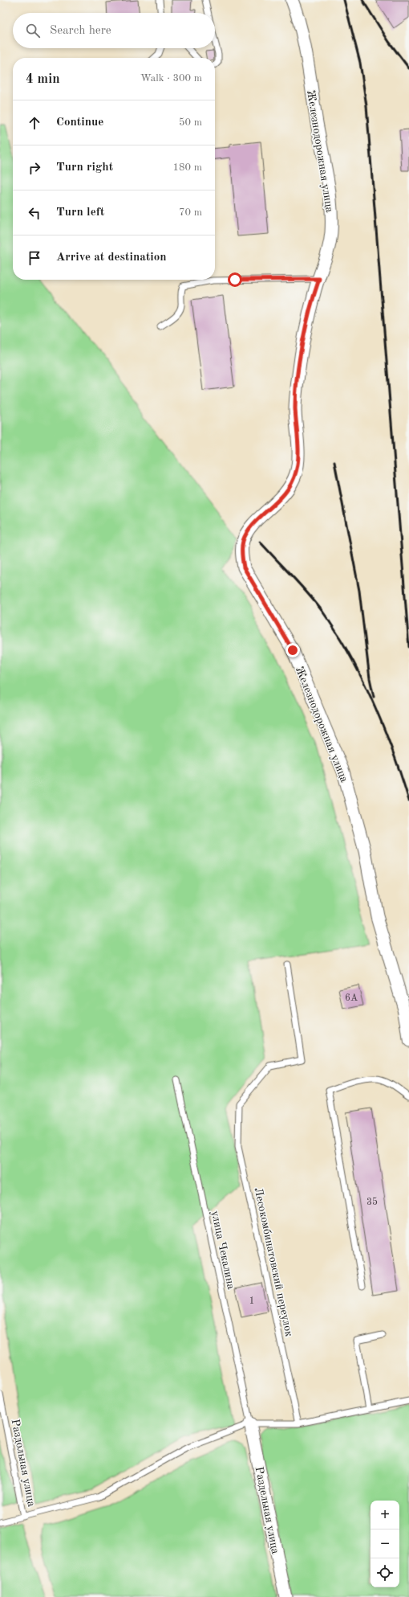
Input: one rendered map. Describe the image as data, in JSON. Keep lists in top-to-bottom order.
{
  "streets": {
    "street": ["Железнодорожная улица", "Раздельная улица"],
    "lane": ["улица Чекалина", "Лесокомбинатовский переулок", "Раздольная улица"]
  },
  "crossings": [
    ["улица Чекалина", "Раздельная улица"]
  ],
  "house_numbers": ["6А", "35", "1"],
  "page": {
    "search": "Search here",
    "heading": ["4 min", "Walk · 300 m"],
    "list": [
      ["Continue", "50 m"],
      ["Turn right", "180 m"],
      ["Turn left", "70 m"],
      "Arrive at destination"
    ],
    "map_buttons": ["+", "−"]
  }
}
